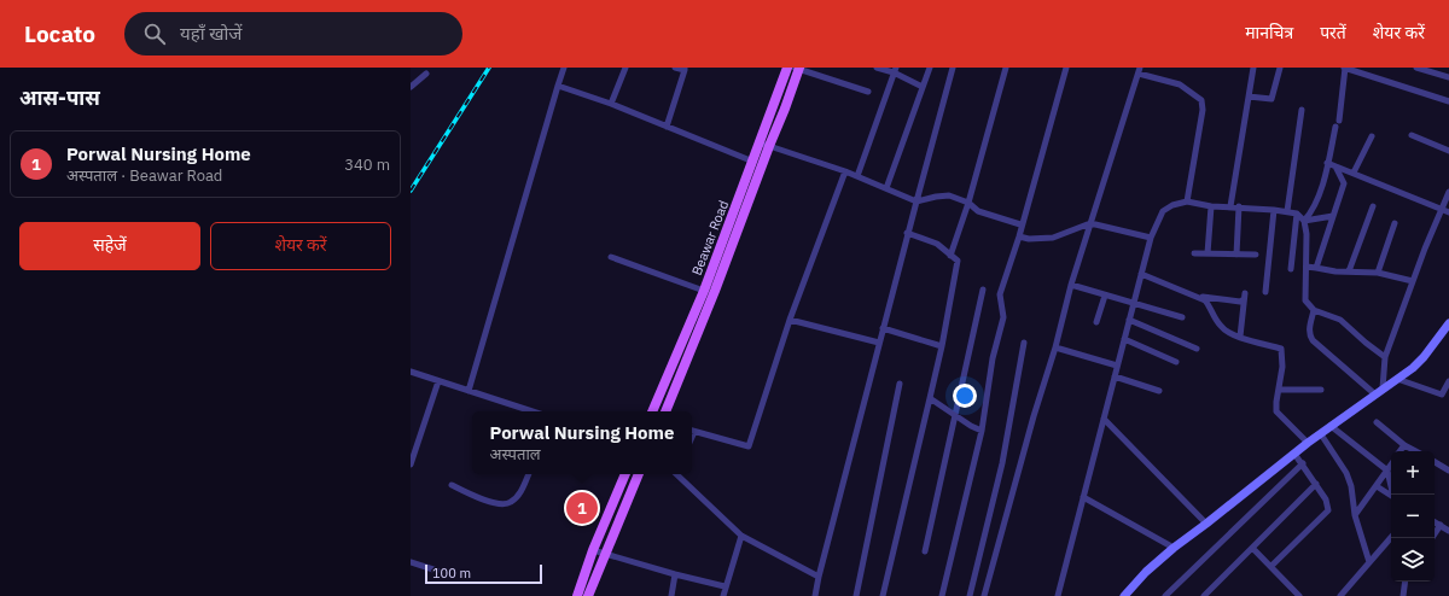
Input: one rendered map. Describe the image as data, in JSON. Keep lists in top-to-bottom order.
{
  "streets": {
    "main road": ["Beawar Road"]
  },
  "scale_bar": "100 m",
  "page": {
    "header": "Locato",
    "search": "यहाँ खोजें",
    "nav": ["मानचित्र", "परतें", "शेयर करें"],
    "heading": "आस-पास",
    "list": [
      {
        "mark": "1",
        "name": "Porwal Nursing Home",
        "note": "अस्पताल · Beawar Road",
        "value": "340 m"
      }
    ],
    "buttons": ["सहेजें", "शेयर करें"],
    "popup": ["Porwal Nursing Home", "अस्पताल"],
    "map_buttons": ["+", "−"],
    "pins": "1",
    "scale": "100 m"
  }
}
